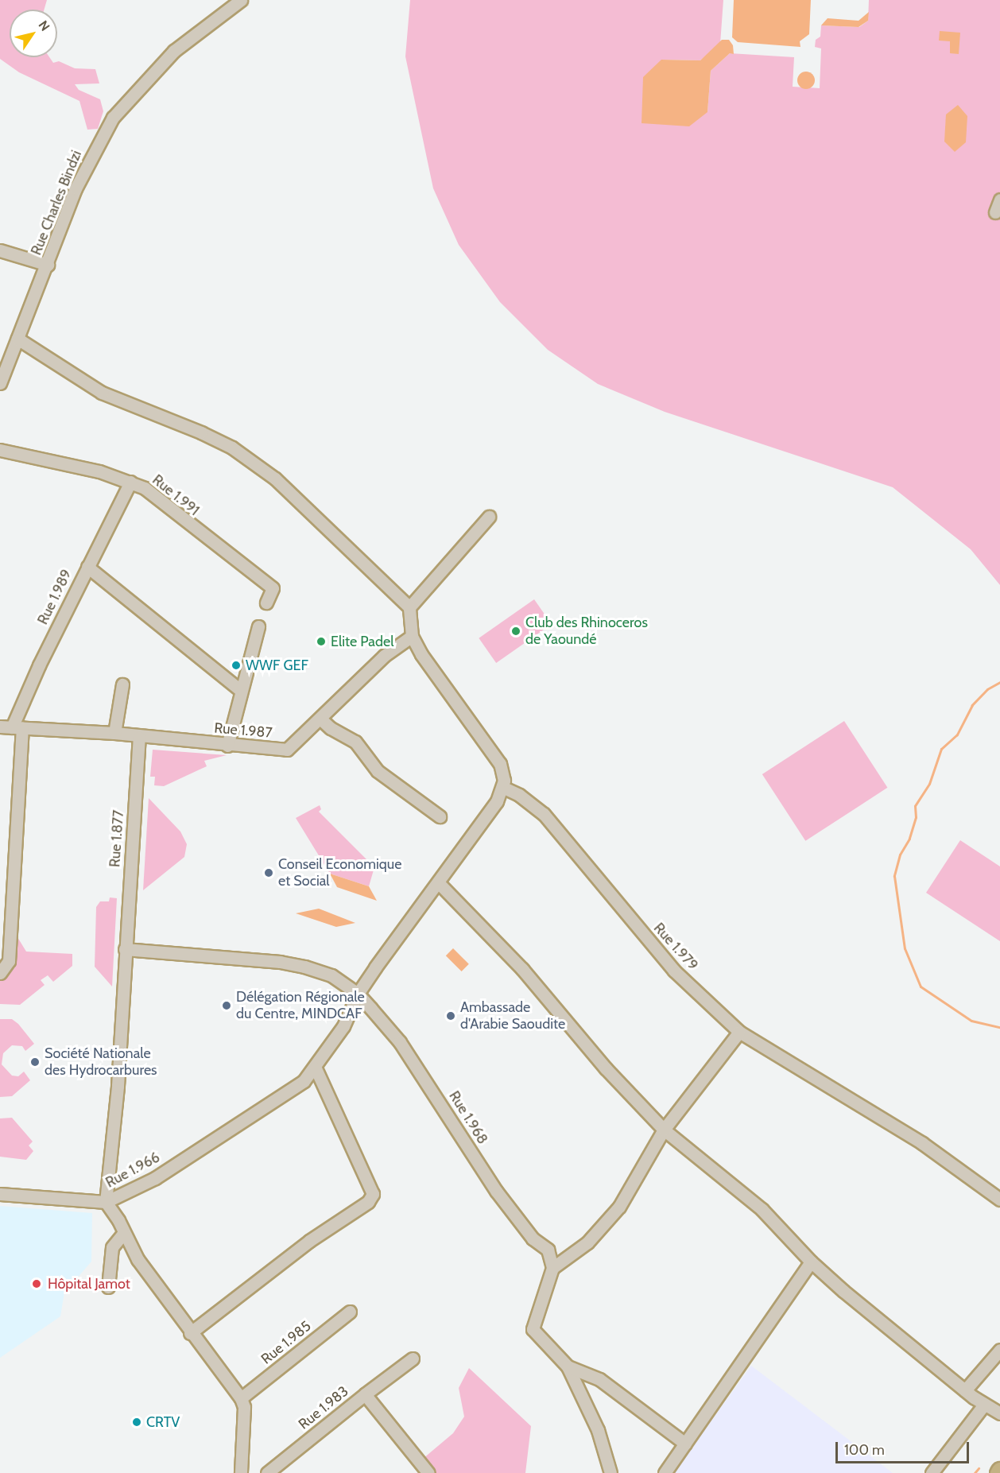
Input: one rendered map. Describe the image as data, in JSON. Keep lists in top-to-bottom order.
{
  "streets": {
    "street": [
      "Rue Charles Bindzi",
      "Rue 1.991",
      "Rue 1.989",
      "Rue 1.987",
      "Rue 1.877",
      "Rue 1.979",
      "Rue 1.968",
      "Rue 1.966",
      "Rue 1.985",
      "Rue 1.983"
    ]
  },
  "crossings": [
    ["Rue 1.991", "Rue 1.989"],
    ["Rue 1.987", "Rue 1.877"],
    ["Rue 1.877", "Rue 1.968"],
    ["Rue 1.877", "Rue 1.966"],
    ["Rue 1.979", "Rue 1.966"],
    ["Rue 1.968", "Rue 1.966"],
    ["Rue 1.966", "Rue 1.985"]
  ],
  "places": [
    "Club des Rhinoceros de Yaoundé",
    "Elite Padel",
    "WWF GEF",
    "Conseil Economique et Social",
    "Délégation Régionale du Centre, MINDCAF",
    "Ambassade d'Arabie Saoudite",
    "Société Nationale des Hydrocarbures",
    "Hôpital Jamot",
    "CRTV"
  ],
  "scale_bar": "100 m",
  "north": "top right"
}
